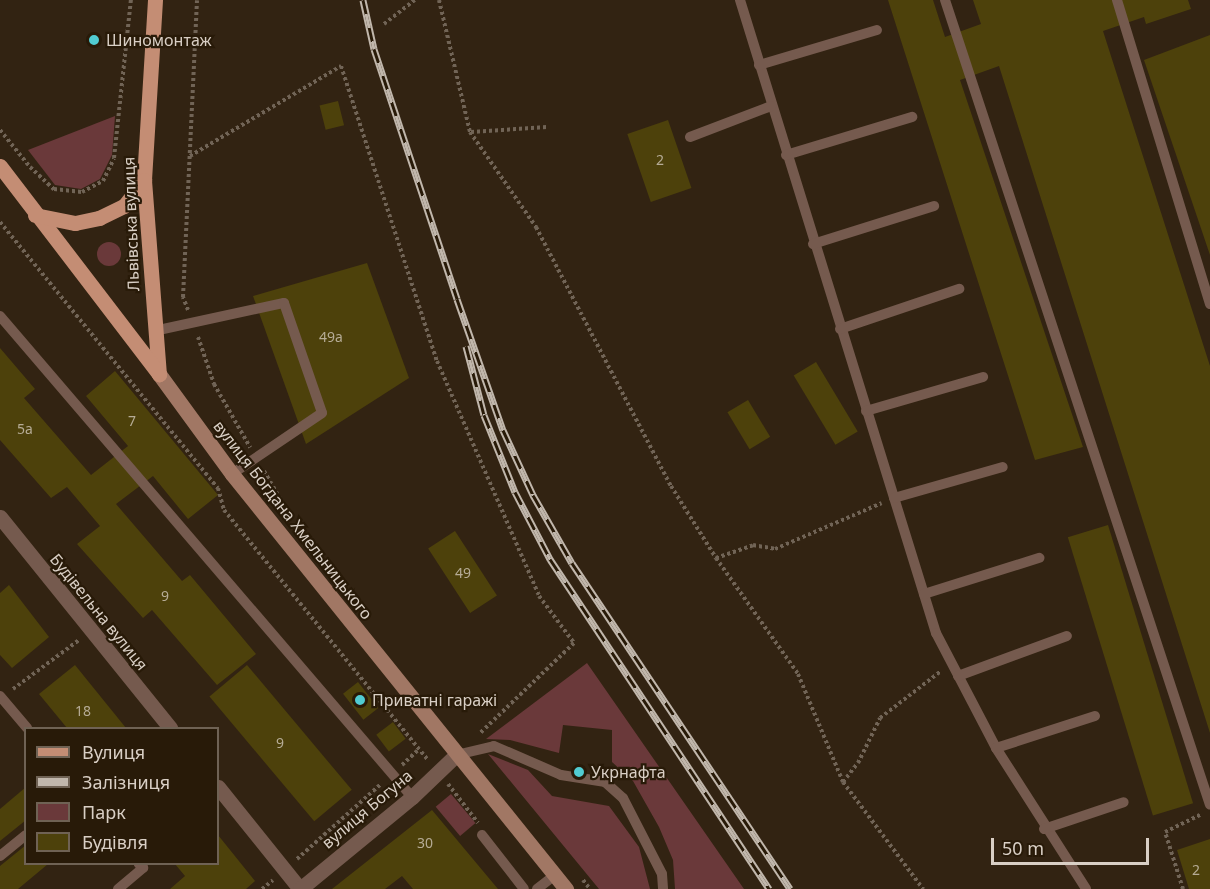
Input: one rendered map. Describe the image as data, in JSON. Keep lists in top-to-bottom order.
{
  "streets": {
    "main road": ["Львівська вулиця", "вулиця Богдана Хмельницького"],
    "street": ["Будівельна вулиця", "вулиця Богуна"]
  },
  "crossings": [
    ["Львівська вулиця", "вулиця Богдана Хмельницького"],
    ["вулиця Богдана Хмельницького", "вулиця Богуна"]
  ],
  "places": ["Шиномонтаж", "Приватні гаражі", "Укрнафта"],
  "house_numbers": [
    "2",
    "49а",
    "7",
    "5а",
    "49",
    "9",
    "18",
    "9",
    "30",
    "2"
  ],
  "legend": [
    "Вулиця",
    "Залізниця",
    "Парк",
    "Будівля"
  ],
  "scale_bar": "50 m"
}
